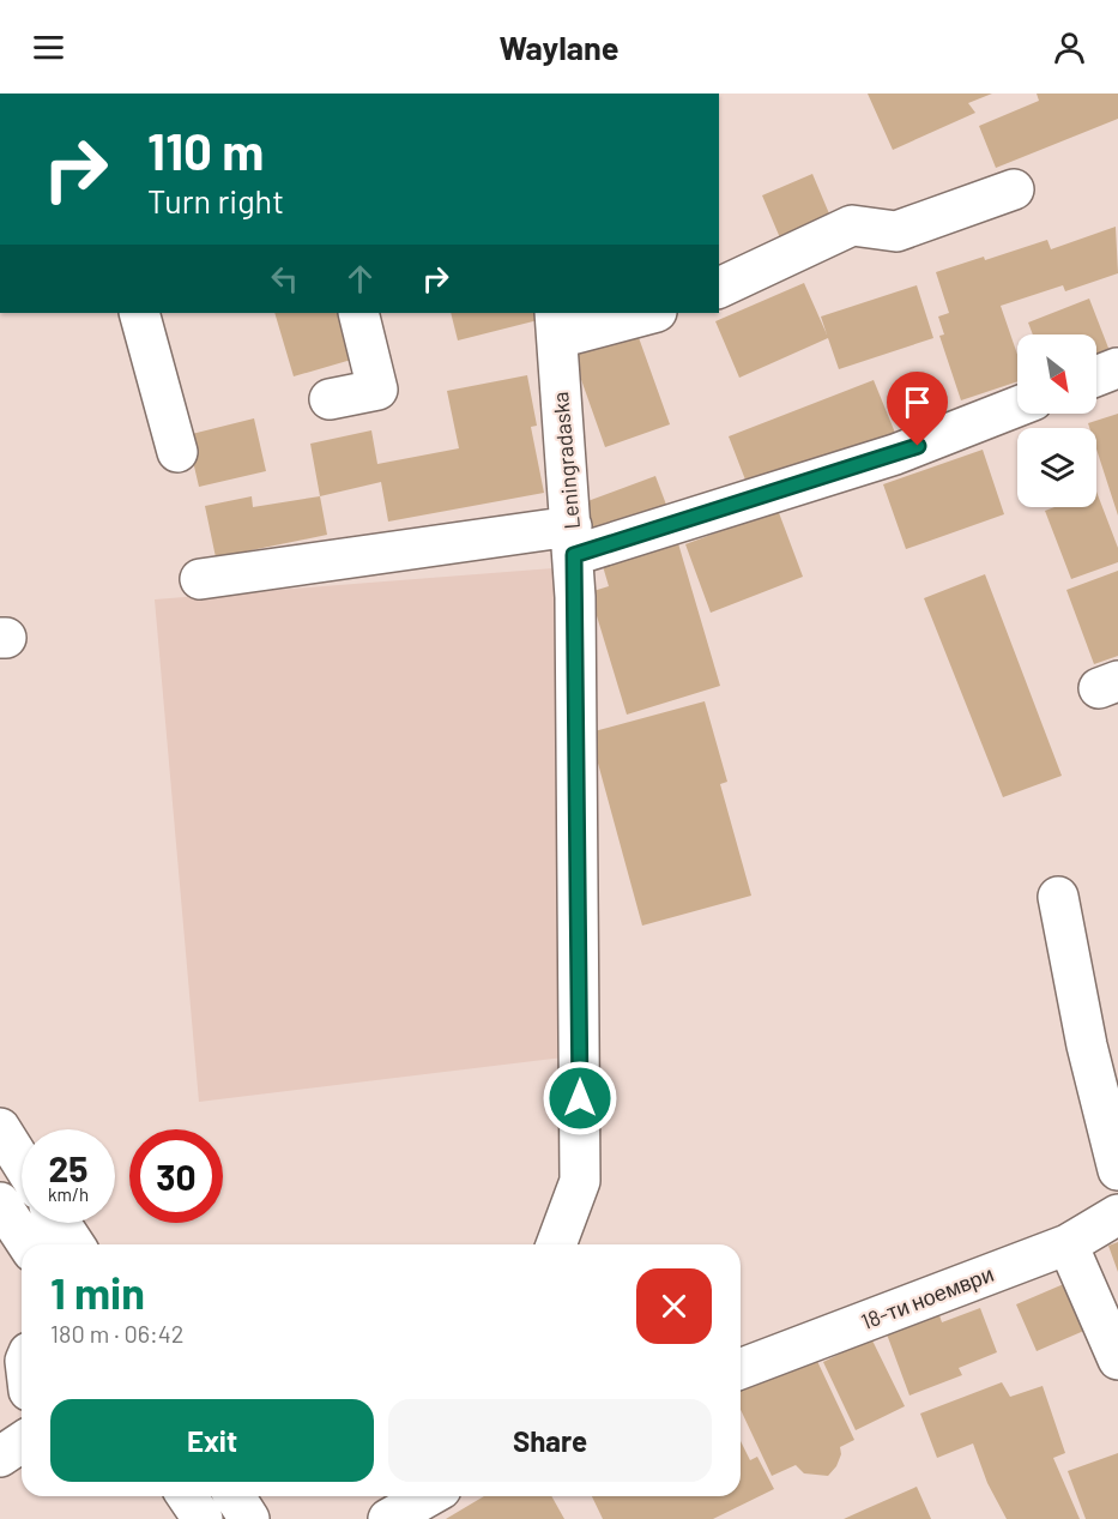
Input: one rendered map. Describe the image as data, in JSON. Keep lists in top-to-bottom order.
{
  "streets": {
    "street": ["Leningradaska", "18-ти ноември"]
  },
  "north": "bottom right",
  "page": {
    "header": "Waylane",
    "turn": ["110 m", "Turn right"],
    "speed": "25 km/h",
    "limit": "30",
    "heading": ["1 min", "180 m · 06:42"],
    "buttons": ["Exit", "Share"]
  }
}
